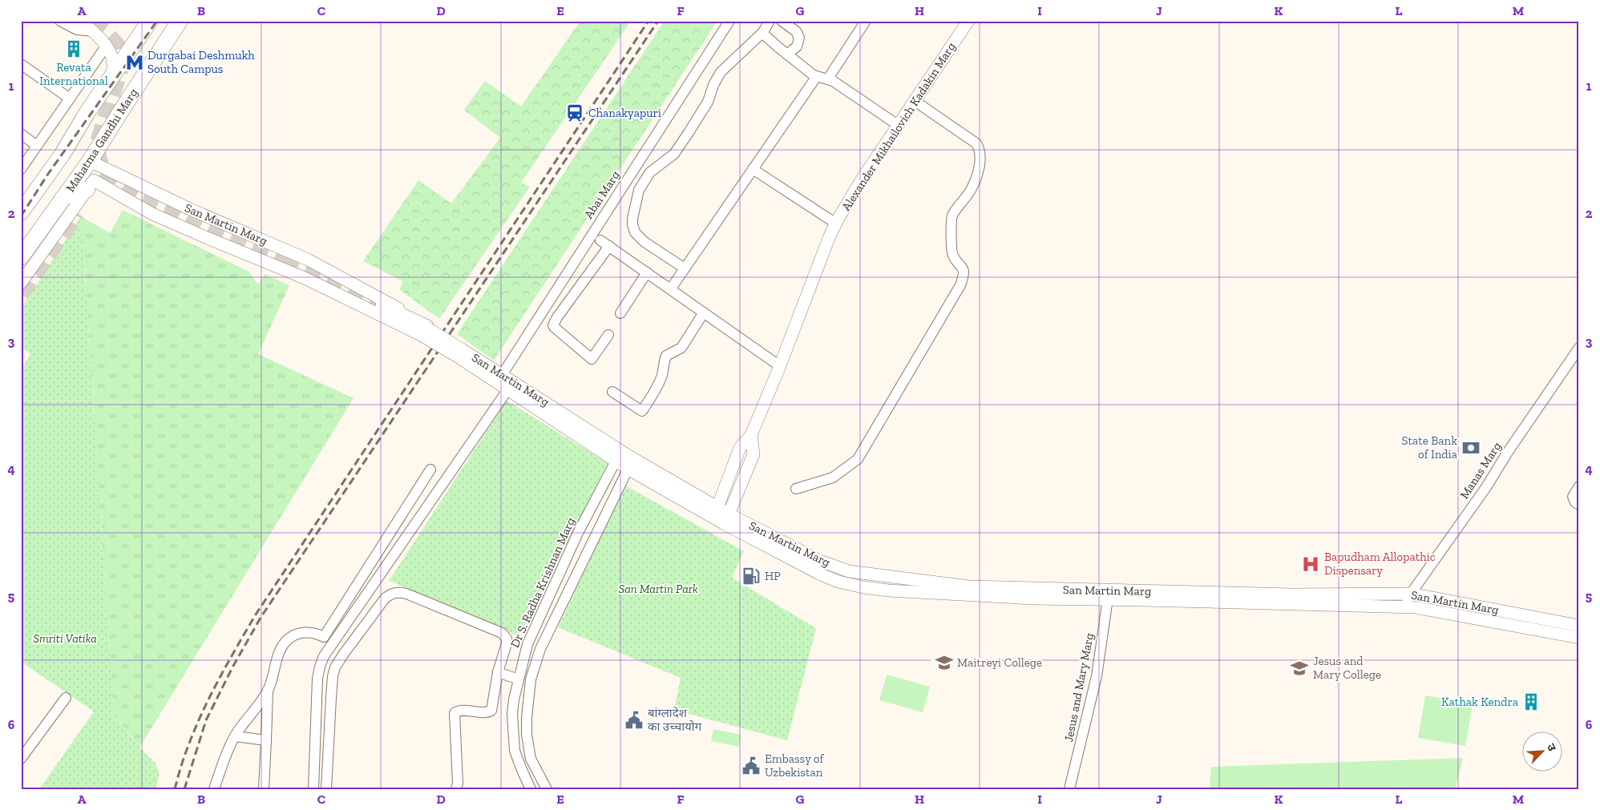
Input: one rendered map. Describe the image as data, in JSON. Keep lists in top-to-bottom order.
{
  "streets": {
    "main road": ["Mahatma Gandhi Marg"],
    "street": [
      "Alexander Mikhailovich Kadakin Marg",
      "Abai Marg",
      "San Martin Marg",
      "Manas Marg",
      "Dr S. Radha Krishnan Marg",
      "Jesus and Mary Marg"
    ]
  },
  "crossings": [
    ["Mahatma Gandhi Marg", "San Martin Marg"],
    ["Abai Marg", "San Martin Marg"],
    ["San Martin Marg", "Manas Marg"],
    ["San Martin Marg", "Dr S. Radha Krishnan Marg"],
    ["San Martin Marg", "Jesus and Mary Marg"]
  ],
  "parks": ["San Martin Park", "Smriti Vatika"],
  "places": {
    "building": ["Revata International", "Kathak Kendra"],
    "metro station": ["Durgabai Deshmukh South Campus"],
    "station": ["Chanakyapuri"],
    "bank": ["State Bank of India"],
    "hospital": ["Bapudham Allopathic Dispensary"],
    "fuel station": ["HP"],
    "school or university": ["Maitreyi College", "Jesus and Mary College"],
    "public building": ["बांग्लादेश का उच्चायोग", "Embassy of Uzbekistan"]
  },
  "north": "top right",
  "grid": {
    "columns": [
      "A",
      "B",
      "C",
      "D",
      "E",
      "F",
      "G",
      "H",
      "I",
      "J",
      "K",
      "L",
      "M"
    ],
    "rows": [
      "1",
      "2",
      "3",
      "4",
      "5",
      "6"
    ]
  }
}
